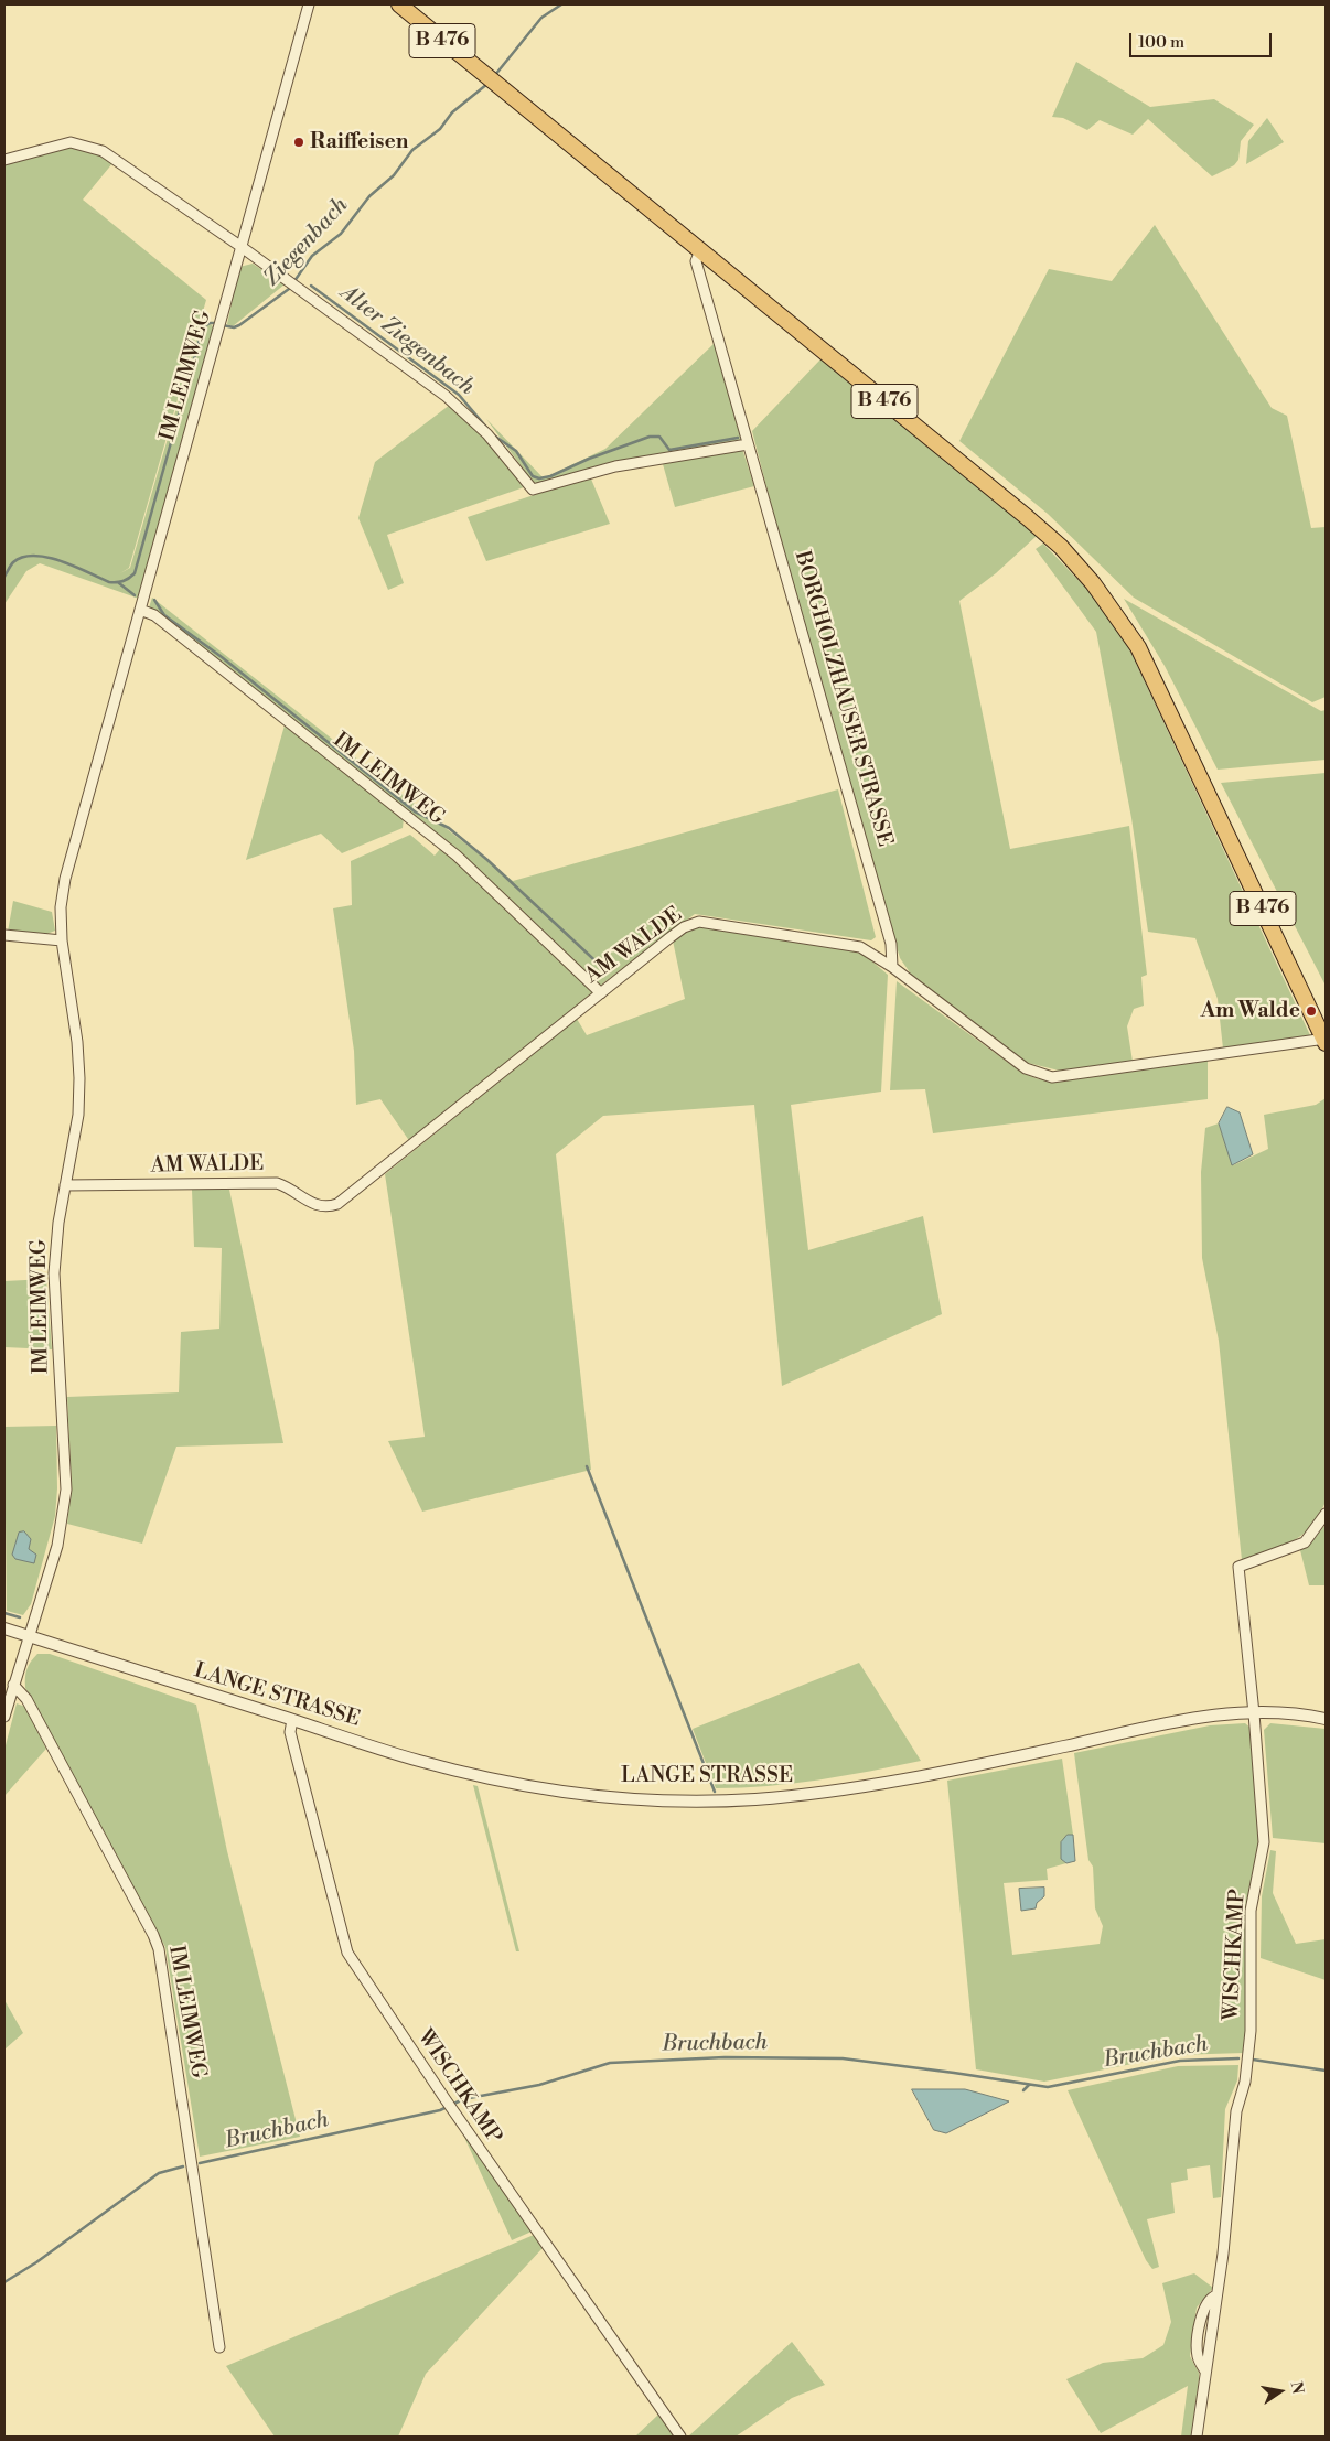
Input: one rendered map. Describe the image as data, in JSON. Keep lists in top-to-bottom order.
{
  "streets": {
    "main road": ["B 476"],
    "street": [
      "IM LEIMWEG",
      "BORGHOLZHAUSER STRASSE",
      "AM WALDE",
      "LANGE STRASSE",
      "WISCHKAMP"
    ]
  },
  "crossings": [
    ["B 476", "BORGHOLZHAUSER STRASSE"],
    ["B 476", "AM WALDE"],
    ["IM LEIMWEG", "AM WALDE"],
    ["IM LEIMWEG", "LANGE STRASSE"],
    ["BORGHOLZHAUSER STRASSE", "AM WALDE"],
    ["LANGE STRASSE", "WISCHKAMP"]
  ],
  "water": ["Ziegenbach", "Alter Ziegenbach", "Bruchbach"],
  "places": ["Raiffeisen", "Am Walde"],
  "scale_bar": "100 m",
  "north": "right"
}
